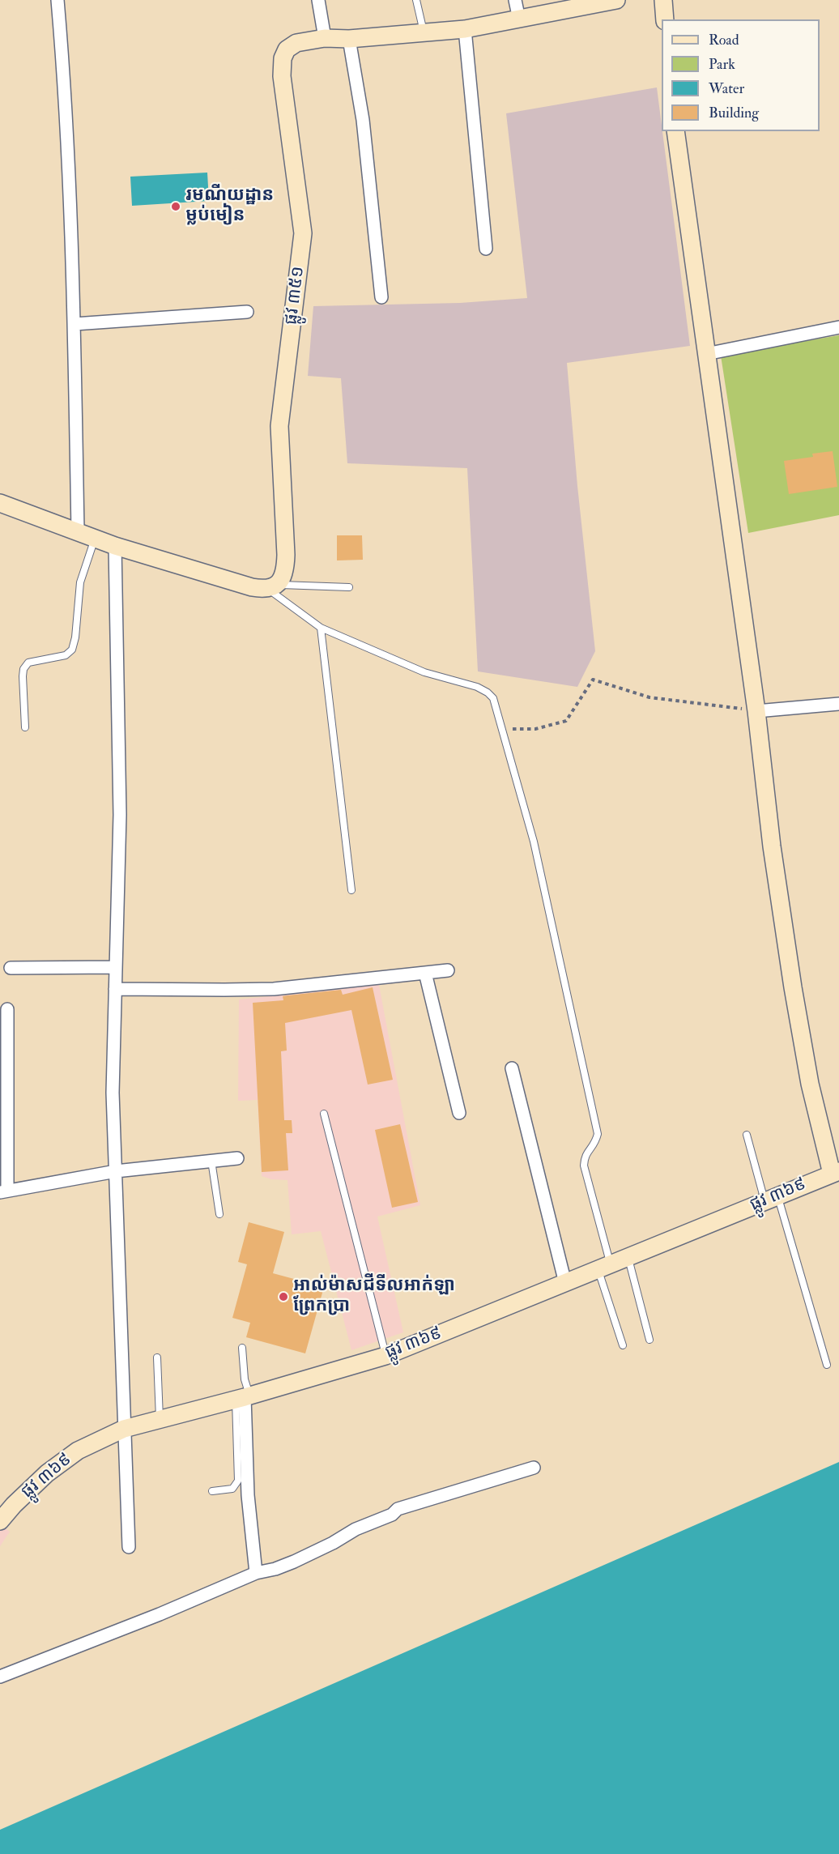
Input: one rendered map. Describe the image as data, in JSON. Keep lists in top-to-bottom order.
{
  "streets": {
    "street": ["ផ្លូវ ៣៥១", "ផ្លូវ ៣៦៩"]
  },
  "places": ["រមណីយដ្ឋាន ម្លប់មៀន", "អាល់ម៉ាសជីទីលអាក់ឡា ព្រែកប្រា"],
  "legend": [
    "Road",
    "Park",
    "Water",
    "Building"
  ]
}
